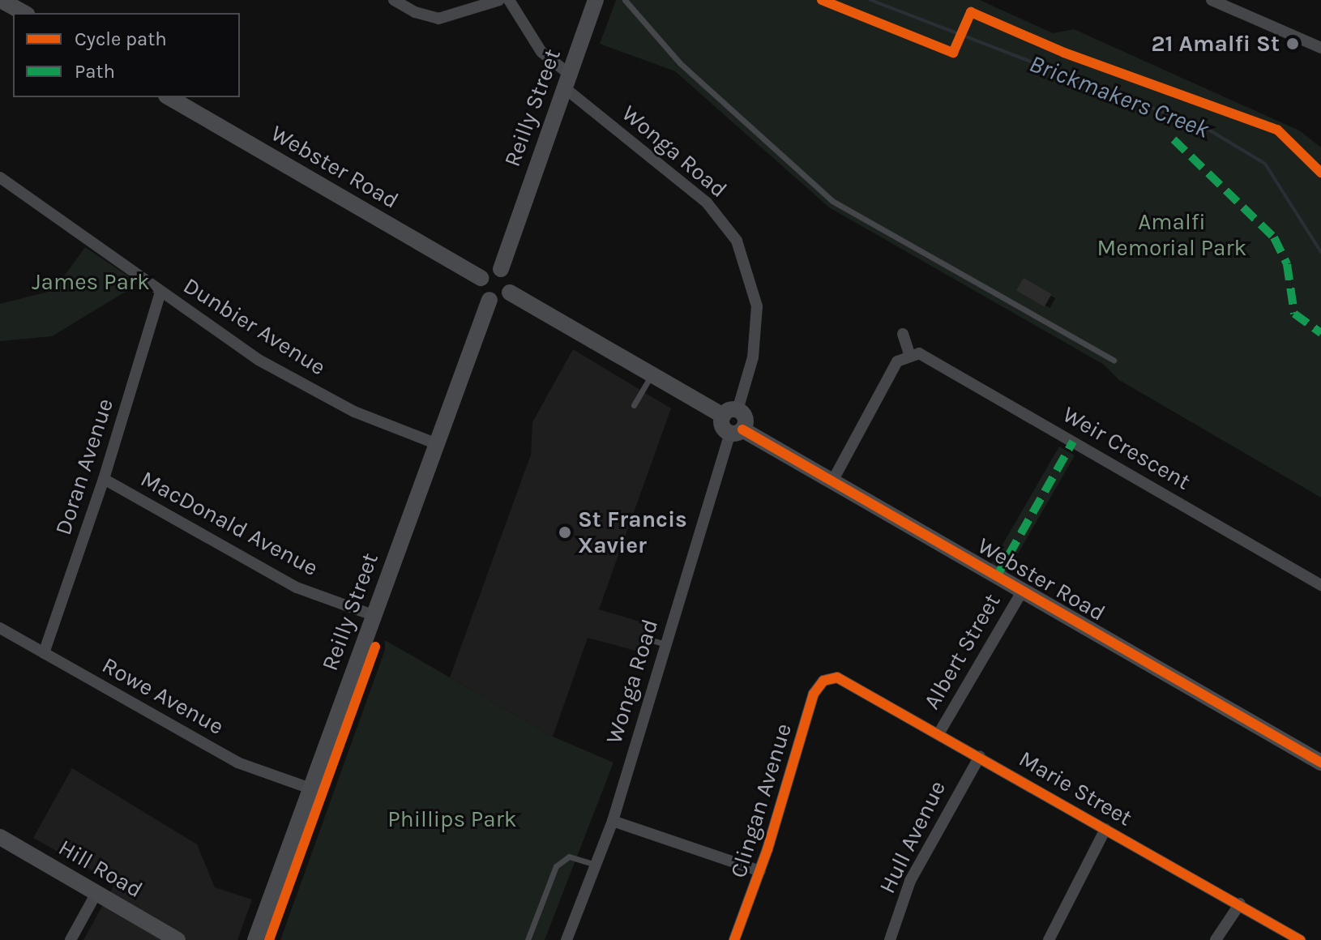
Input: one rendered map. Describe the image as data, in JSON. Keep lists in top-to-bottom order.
{
  "streets": {
    "street": [
      "Reilly Street",
      "Wonga Road",
      "Webster Road",
      "Dunbier Avenue",
      "Weir Crescent",
      "Doran Avenue",
      "MacDonald Avenue",
      "Albert Street",
      "Rowe Avenue",
      "Marie Street",
      "Clingan Avenue",
      "Hull Avenue",
      "Hill Road"
    ]
  },
  "crossings": [
    ["Reilly Street", "Wonga Road"],
    ["Reilly Street", "Webster Road"],
    ["Reilly Street", "Dunbier Avenue"],
    ["Reilly Street", "MacDonald Avenue"],
    ["Reilly Street", "Rowe Avenue"],
    ["Wonga Road", "Webster Road"],
    ["Webster Road", "Albert Street"],
    ["Dunbier Avenue", "Doran Avenue"],
    ["Doran Avenue", "MacDonald Avenue"],
    ["Doran Avenue", "Rowe Avenue"],
    ["Albert Street", "Marie Street"],
    ["Marie Street", "Clingan Avenue"],
    ["Marie Street", "Hull Avenue"]
  ],
  "water": ["Brickmakers Creek"],
  "parks": ["Amalfi Memorial Park", "James Park", "Phillips Park"],
  "places": ["21 Amalfi St", "St Francis Xavier"],
  "legend": ["Cycle path", "Path"]
}
